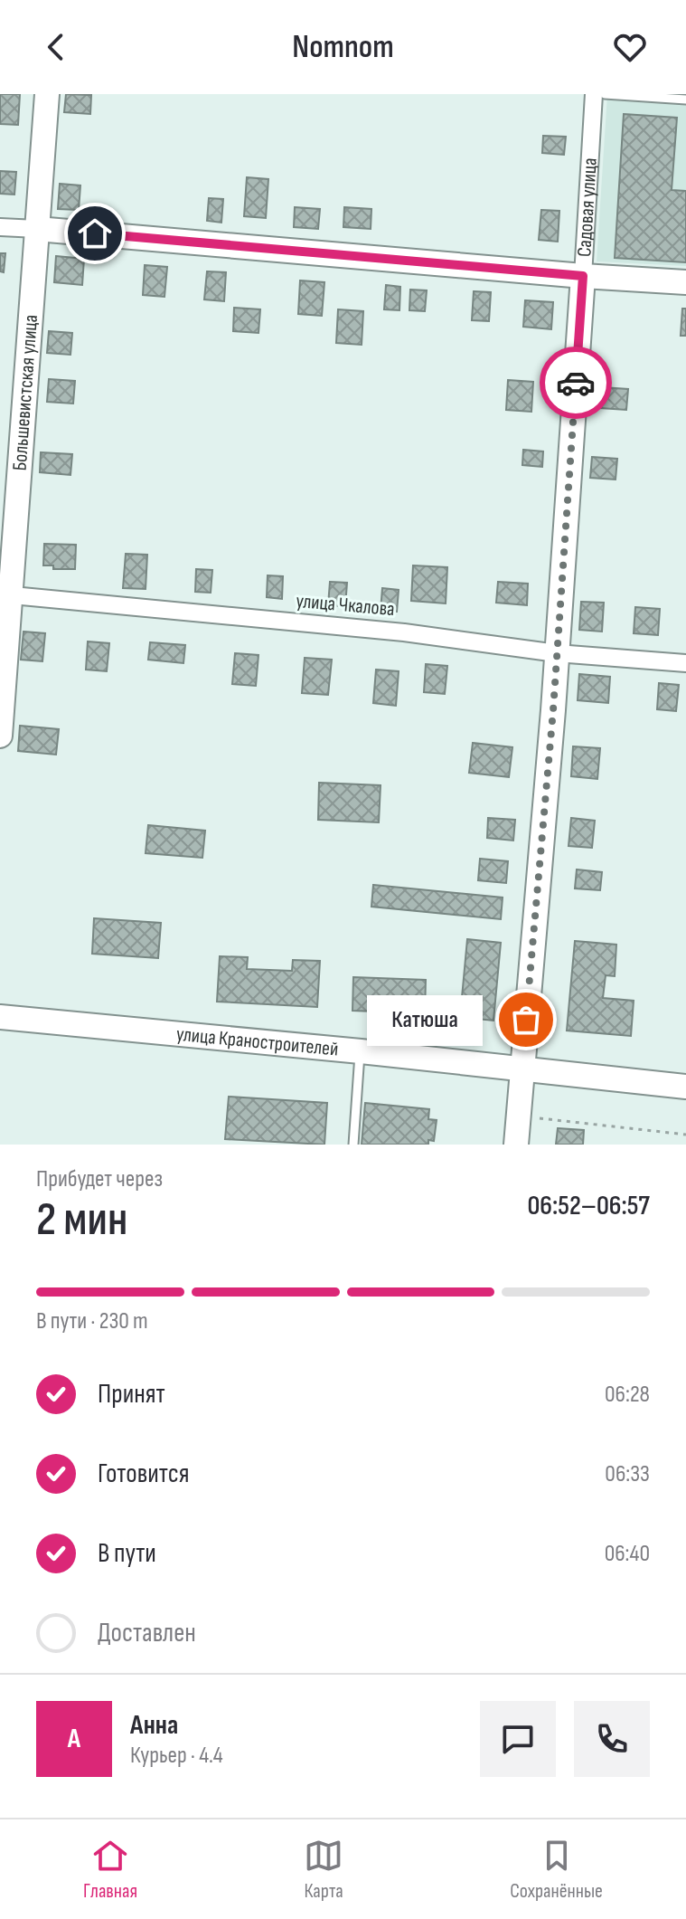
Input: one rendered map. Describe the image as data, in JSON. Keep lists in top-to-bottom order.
{
  "streets": {
    "street": [
      "Садовая улица",
      "Большевистская улица",
      "улица Чкалова",
      "улица Краностроителей"
    ]
  },
  "crossings": [
    ["Садовая улица", "улица Чкалова"],
    ["Садовая улица", "улица Краностроителей"],
    ["Большевистская улица", "улица Чкалова"]
  ],
  "places": ["Катюша"],
  "page": {
    "header": "Nomnom",
    "bubble": "Катюша",
    "heading": ["2 мин", "Прибудет через", "06:52–06:57"],
    "panel": ["Анна", "Курьер · 4.4"],
    "bar": "В пути · 230 m",
    "list": [
      ["Принят", "06:28"],
      ["Готовится", "06:33"],
      ["В пути", "06:40"],
      "Доставлен"
    ],
    "round": "А",
    "tabs": ["Главная", "Карта", "Сохранённые"]
  }
}
